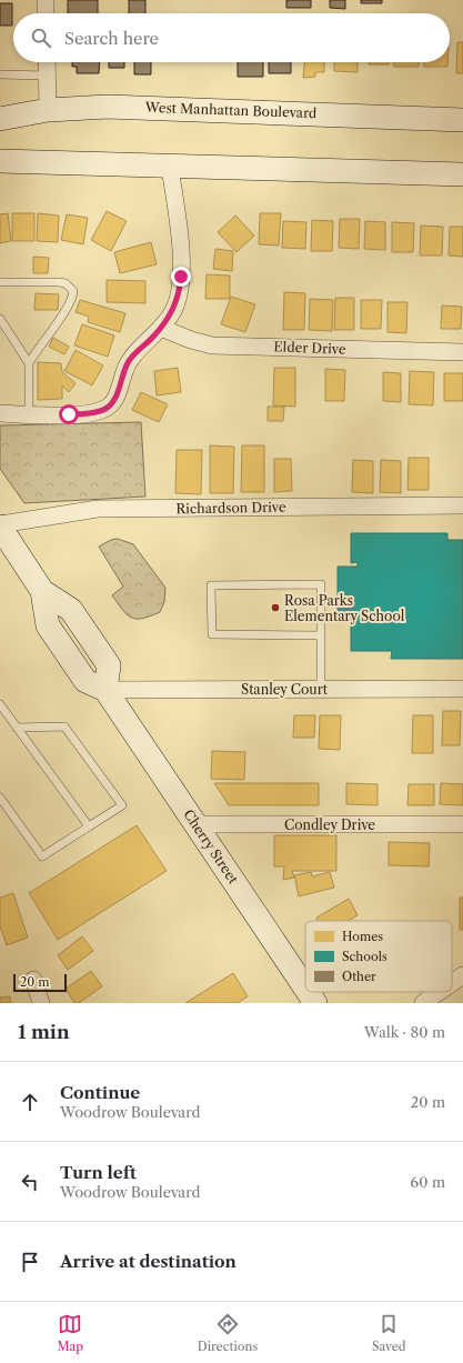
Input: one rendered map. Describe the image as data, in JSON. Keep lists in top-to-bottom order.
{
  "streets": {
    "main road": ["West Manhattan Boulevard", "Cherry Street"],
    "street": [
      "Elder Drive",
      "Richardson Drive",
      "Stanley Court",
      "Condley Drive"
    ]
  },
  "crossings": [
    ["Stanley Court", "Cherry Street"],
    ["Condley Drive", "Cherry Street"]
  ],
  "places": ["Rosa Parks Elementary School"],
  "legend": ["Homes", "Schools", "Other"],
  "scale_bar": "20 m",
  "page": {
    "search": "Search here",
    "scale": "20 m",
    "heading": ["1 min", "Walk · 80 m"],
    "list": [
      ["Continue", "Woodrow Boulevard", "20 m"],
      ["Turn left", "Woodrow Boulevard", "60 m"],
      "Arrive at destination"
    ],
    "nav": ["Map", "Directions", "Saved"]
  }
}
